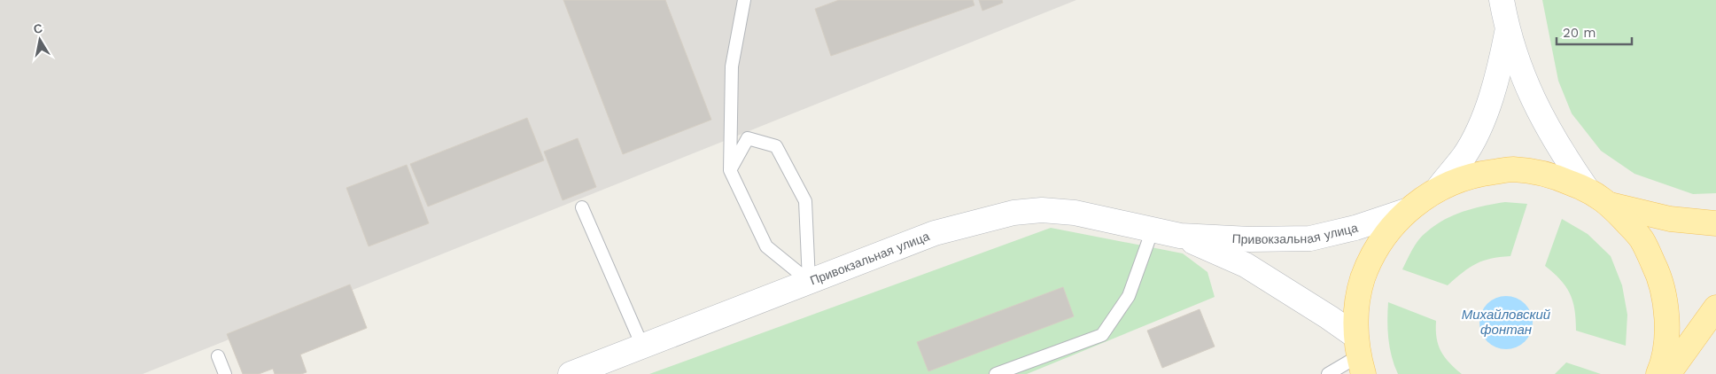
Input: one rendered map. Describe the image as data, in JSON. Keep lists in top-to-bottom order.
{
  "streets": {
    "street": ["Привокзальная улица"]
  },
  "water": ["Михайловский фонтан"],
  "scale_bar": "20 m",
  "north": "top"
}
